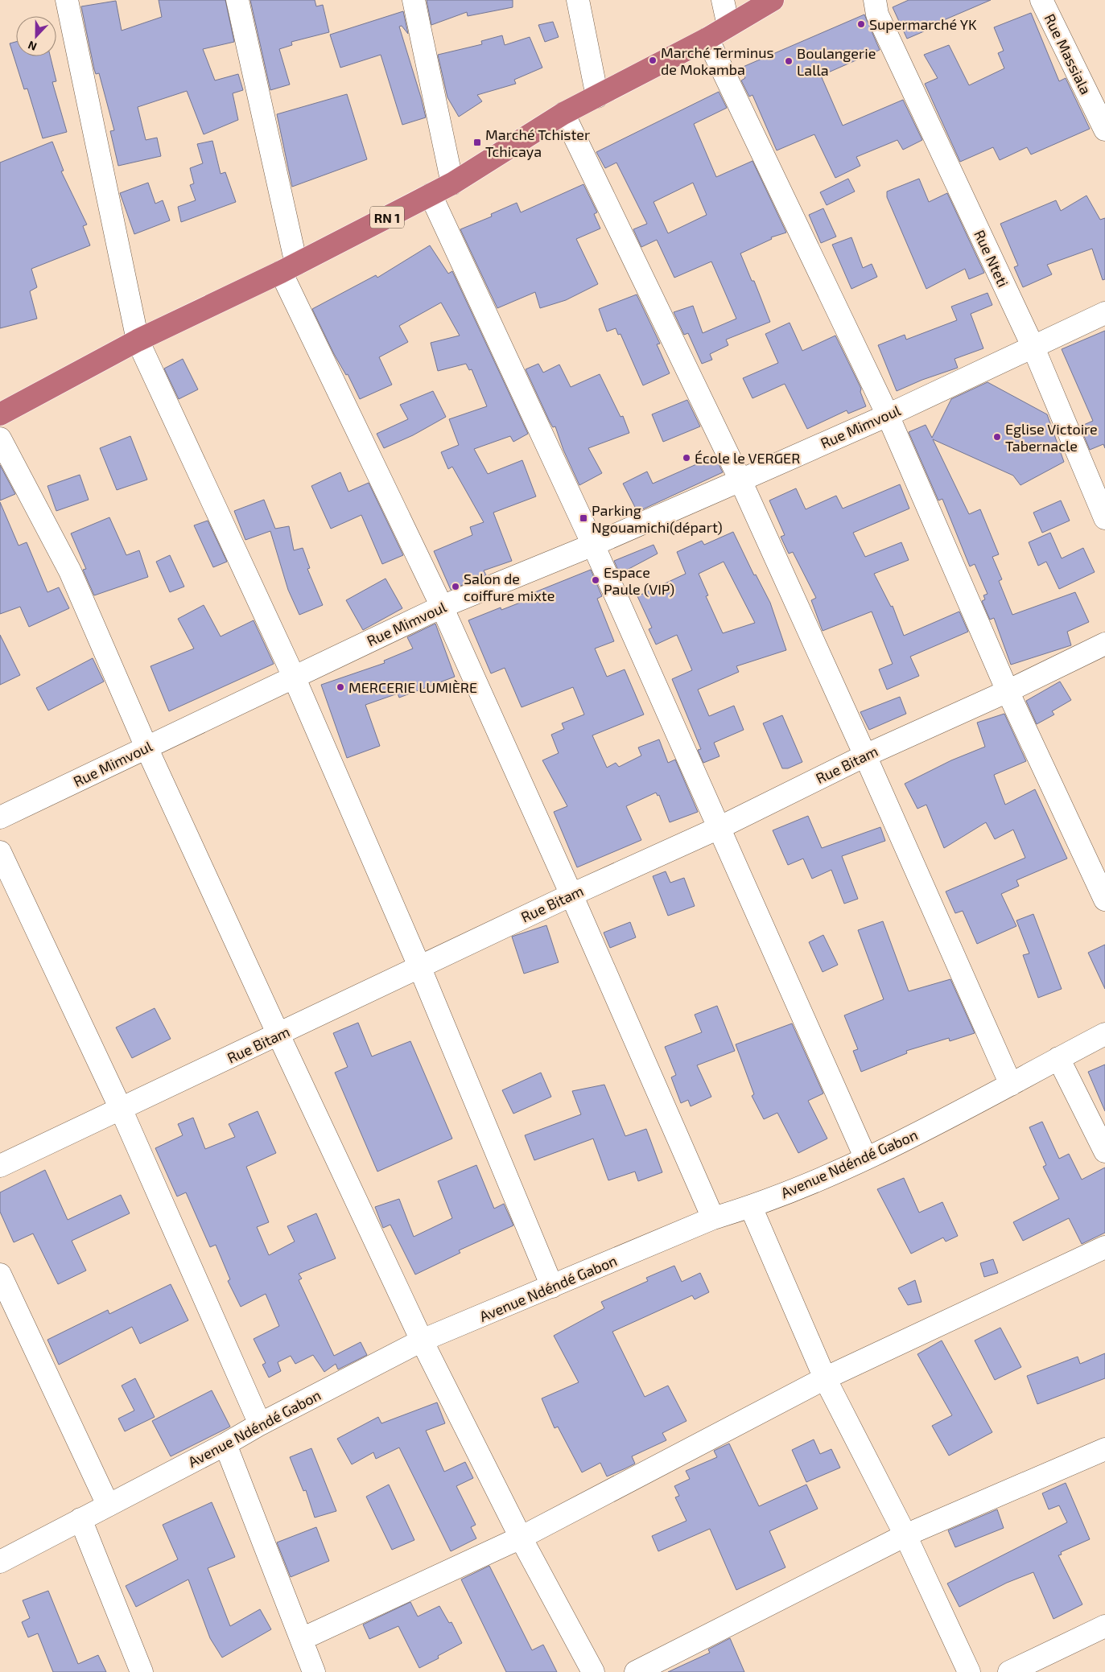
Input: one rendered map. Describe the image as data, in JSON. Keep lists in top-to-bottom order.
{
  "streets": {
    "highway": ["RN 1"],
    "street": [
      "Rue Massiala",
      "Rue Nteti",
      "Rue Mimvoul",
      "Rue Bitam",
      "Avenue Ndéndé Gabon"
    ]
  },
  "crossings": [
    ["Rue Nteti", "Rue Mimvoul"]
  ],
  "places": {
    "other": [
      "Supermarché YK",
      "Marché Terminus de Mokamba",
      "Boulangerie Lalla",
      "Eglise Victoire Tabernacle",
      "École le VERGER",
      "Espace Paule (VIP)",
      "Salon de coiffure mixte",
      "MERCERIE LUMIÈRE"
    ],
    "transit": ["Marché Tchister Tchicaya", "Parking Ngouamichi(départ)"]
  },
  "north": "bottom"
}
